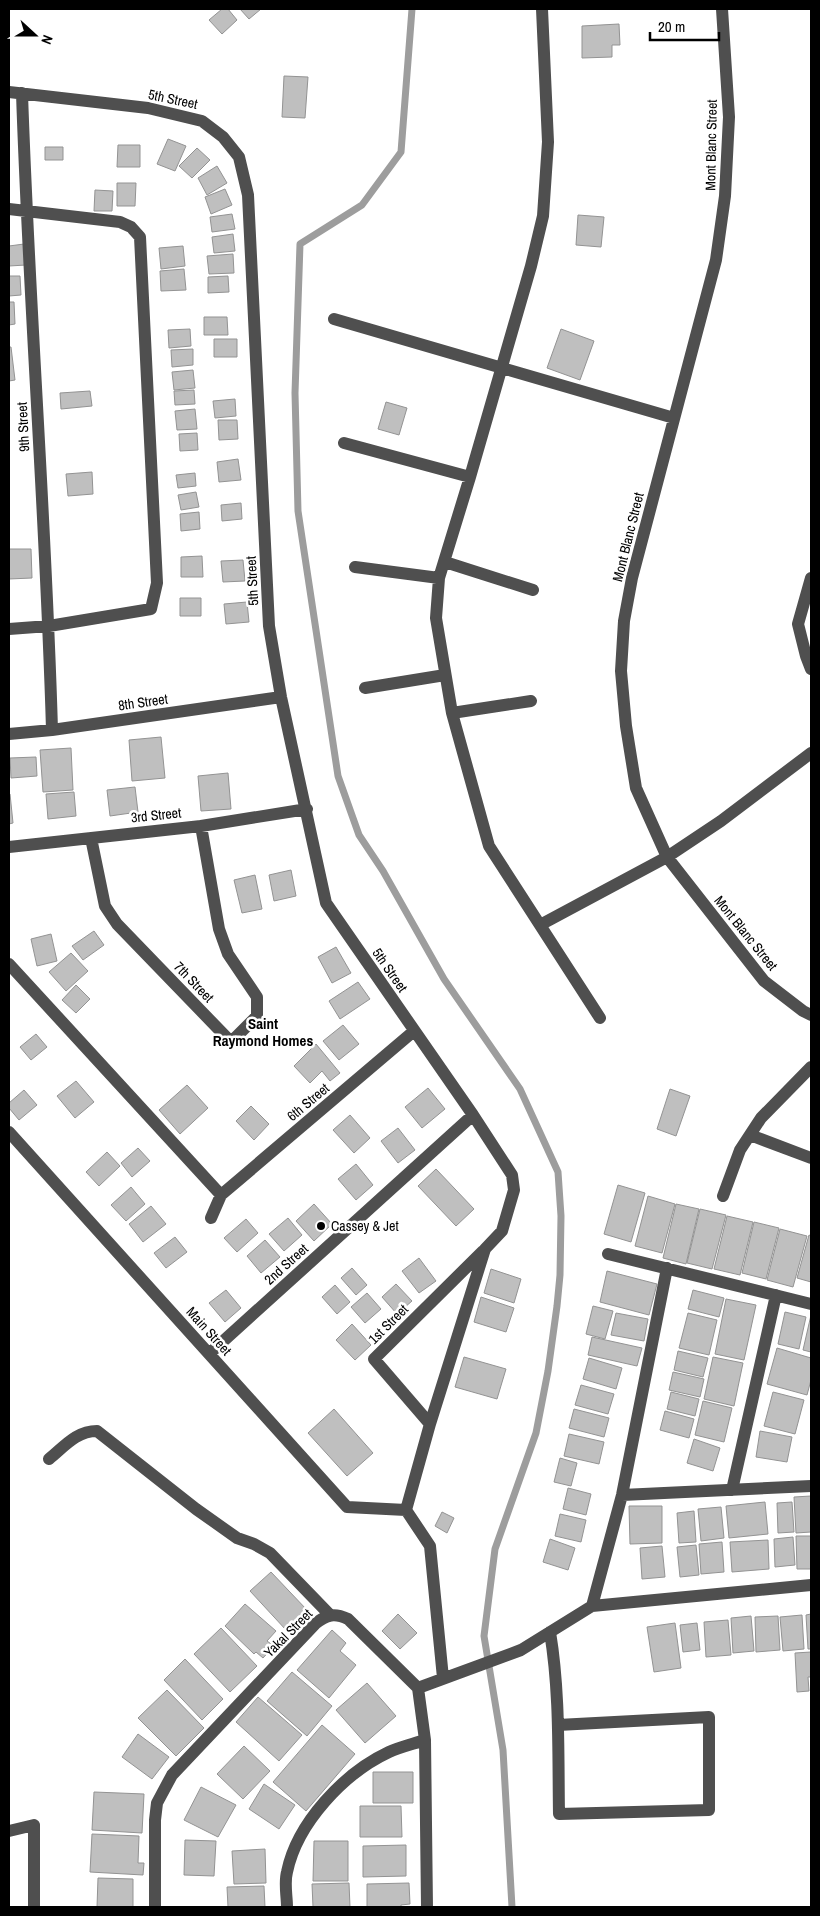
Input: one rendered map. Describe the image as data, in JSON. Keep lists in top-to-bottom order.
{
  "streets": {
    "street": [
      "5th Street",
      "Mont Blanc Street",
      "9th Street",
      "8th Street",
      "3rd Street",
      "7th Street",
      "6th Street",
      "2nd Street",
      "1st Street",
      "Main Street",
      "Yakal Street"
    ]
  },
  "crossings": [
    ["5th Street", "9th Street"],
    ["5th Street", "8th Street"],
    ["5th Street", "3rd Street"],
    ["5th Street", "6th Street"],
    ["5th Street", "2nd Street"],
    ["5th Street", "1st Street"],
    ["9th Street", "8th Street"],
    ["3rd Street", "7th Street"],
    ["2nd Street", "Main Street"],
    ["1st Street", "Main Street"]
  ],
  "districts": ["Saint Raymond Homes"],
  "places": ["Cassey & Jet"],
  "scale_bar": "20 m",
  "north": "right"
}
